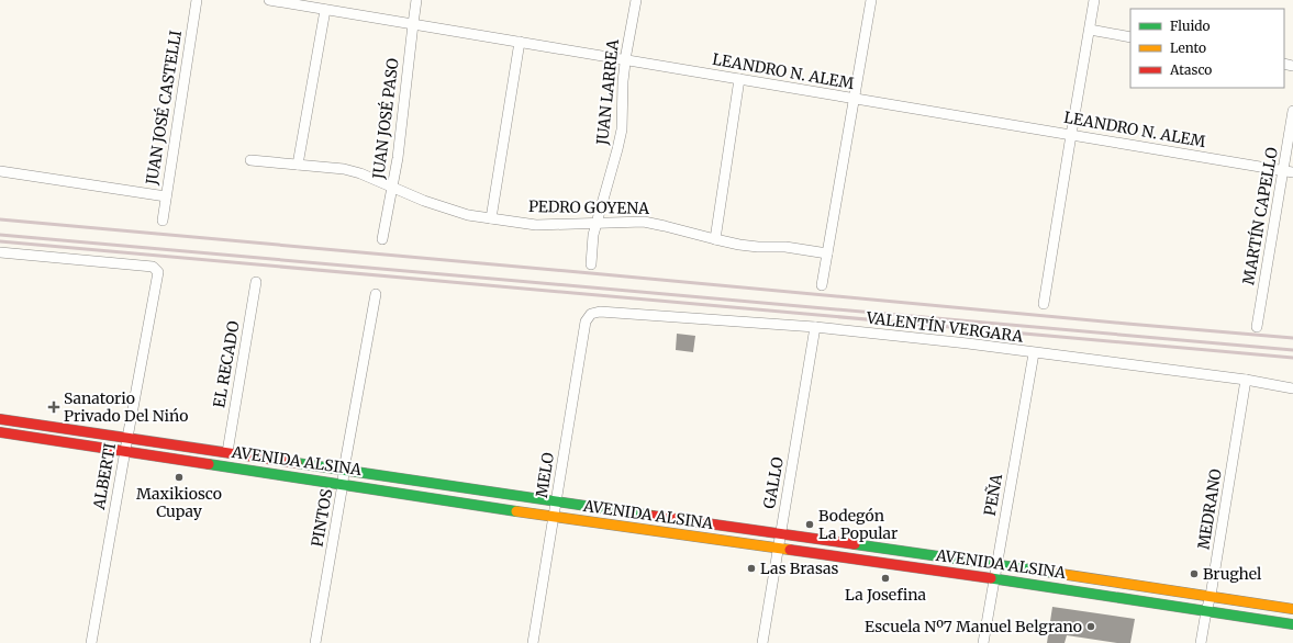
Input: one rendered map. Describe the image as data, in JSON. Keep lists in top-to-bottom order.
{
  "streets": {
    "main road": ["AVENIDA ALSINA"],
    "street": [
      "LEANDRO N. ALEM",
      "JUAN LARREA",
      "JUAN JOSÉ CASTELLI",
      "JUAN JOSÉ PASO",
      "PEDRO GOYENA",
      "MARTÍN CAPELLO",
      "VALENTÍN VERGARA",
      "EL RECADO",
      "MELO",
      "ALBERTI",
      "GALLO",
      "PEÑA",
      "MEDRANO",
      "PINTOS"
    ]
  },
  "crossings": [
    ["LEANDRO N. ALEM", "JUAN LARREA"],
    ["LEANDRO N. ALEM", "JUAN JOSÉ PASO"],
    ["LEANDRO N. ALEM", "MARTÍN CAPELLO"],
    ["JUAN LARREA", "PEDRO GOYENA"],
    ["JUAN JOSÉ PASO", "PEDRO GOYENA"],
    ["VALENTÍN VERGARA", "MELO"],
    ["VALENTÍN VERGARA", "GALLO"],
    ["VALENTÍN VERGARA", "PEÑA"],
    ["VALENTÍN VERGARA", "MEDRANO"],
    ["EL RECADO", "AVENIDA ALSINA"],
    ["AVENIDA ALSINA", "MELO"],
    ["AVENIDA ALSINA", "ALBERTI"],
    ["AVENIDA ALSINA", "GALLO"],
    ["AVENIDA ALSINA", "PEÑA"],
    ["AVENIDA ALSINA", "MEDRANO"],
    ["AVENIDA ALSINA", "PINTOS"]
  ],
  "places": {
    "health": ["Sanatorio Privado Del Nińo"],
    "other": [
      "Maxikiosco Cupay",
      "Bodegón La Popular",
      "Las Brasas",
      "Brughel",
      "La Josefina",
      "Escuela Nº7 Manuel Belgrano"
    ]
  },
  "legend": ["Fluido", "Lento", "Atasco"]
}
